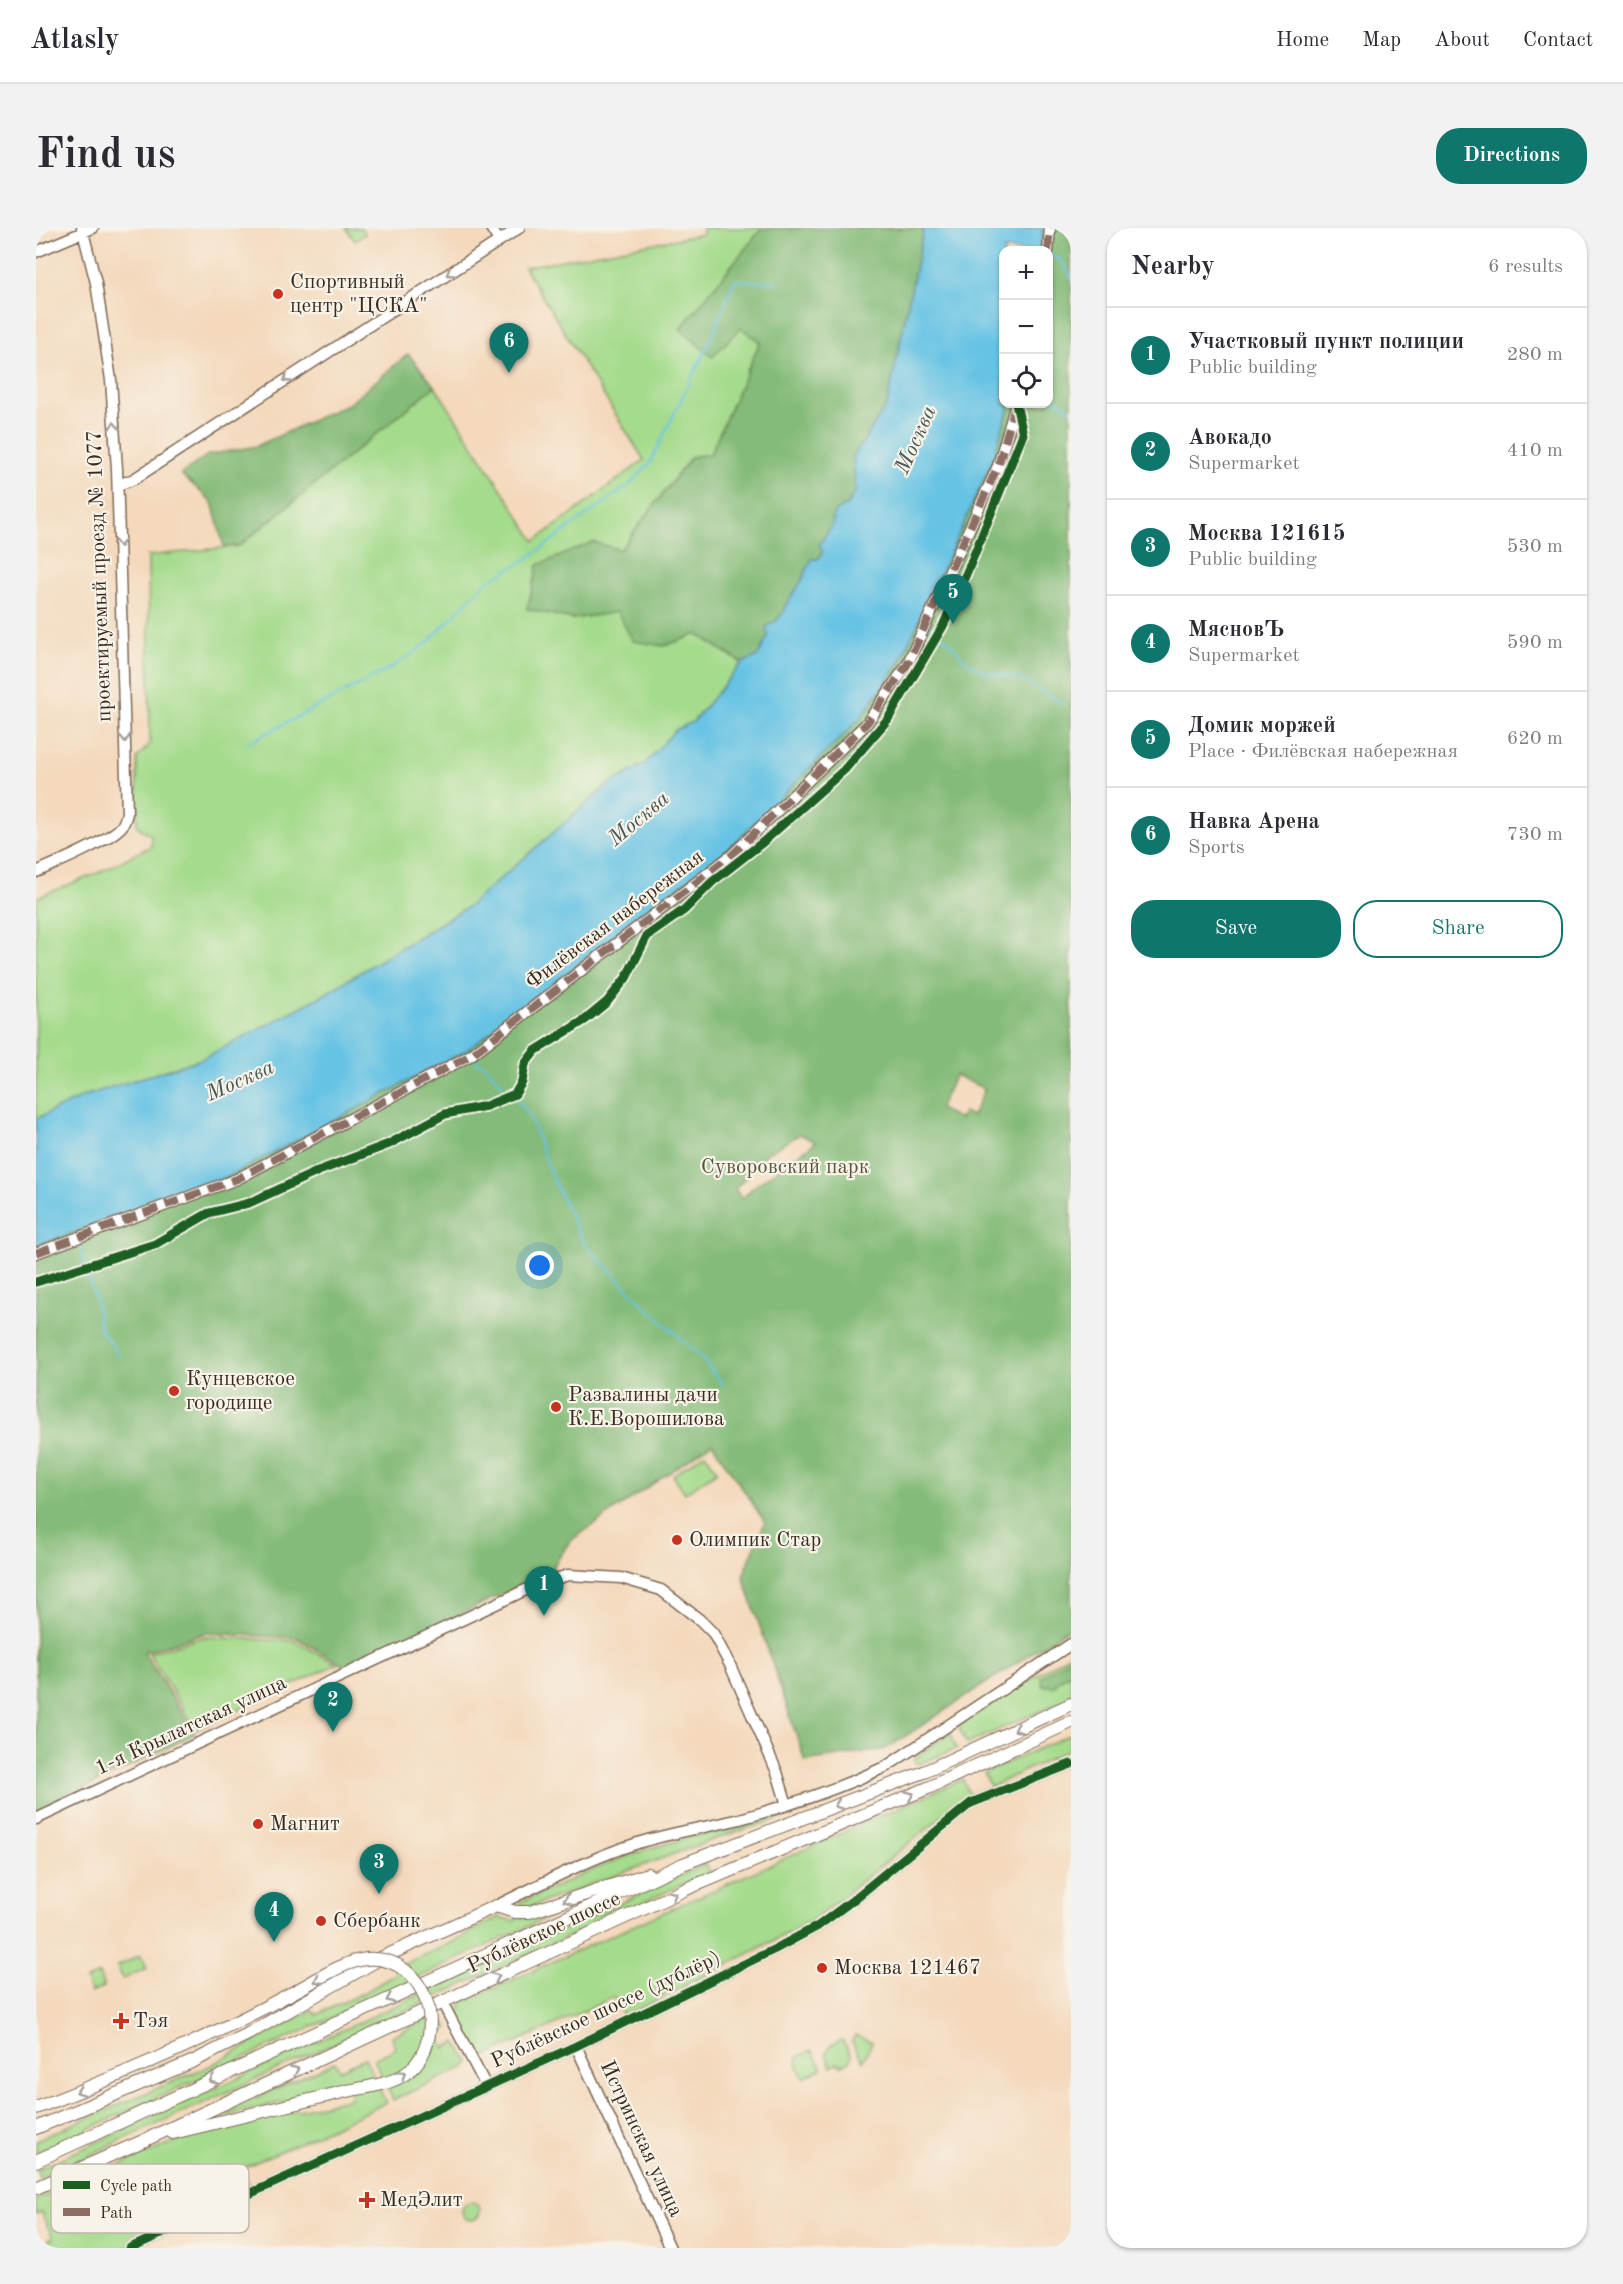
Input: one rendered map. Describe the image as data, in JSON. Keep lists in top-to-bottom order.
{
  "streets": {
    "main road": ["Рублёвское шоссе"],
    "street": [
      "проектируемый проезд № 1077",
      "Филёвская набережная",
      "1-я Крылатская улица",
      "Рублёвское шоссе (дублёр)",
      "Истринская улица"
    ]
  },
  "crossings": [
    ["Рублёвское шоссе (дублёр)", "Истринская улица"]
  ],
  "water": ["Москва"],
  "parks": ["Суворовский парк"],
  "places": {
    "other": [
      "Спортивный центр \"ЦСКА\"",
      "Кунцевское городище",
      "Развалины дачи К.Е.Ворошилова",
      "Олимпик Стар",
      "Магнит",
      "Сбербанк",
      "Москва 121467"
    ],
    "health": ["Тэя", "МедЭлит"]
  },
  "legend": ["Cycle path", "Path"],
  "page": {
    "header": "Atlasly",
    "nav": [
      "Home",
      "Map",
      "About",
      "Contact"
    ],
    "buttons": [
      "Directions",
      ["Save", "Share"]
    ],
    "title": "Find us",
    "heading": ["Nearby", "6 results"],
    "map_buttons": ["+", "−"],
    "list": [
      {
        "mark": "1",
        "name": "Участковый пункт полиции",
        "note": "Public building",
        "value": "280 m"
      },
      {
        "mark": "2",
        "name": "Авокадо",
        "note": "Supermarket",
        "value": "410 m"
      },
      {
        "mark": "3",
        "name": "Москва 121615",
        "note": "Public building",
        "value": "530 m"
      },
      {
        "mark": "4",
        "name": "МясновЪ",
        "note": "Supermarket",
        "value": "590 m"
      },
      {
        "mark": "5",
        "name": "Домик моржей",
        "note": "Place · Филёвская набережная",
        "value": "620 m"
      },
      {
        "mark": "6",
        "name": "Навка Арена",
        "note": "Sports",
        "value": "730 m"
      }
    ],
    "pins": [
      "6",
      "5",
      "1",
      "2",
      "3",
      "4"
    ]
  }
}
